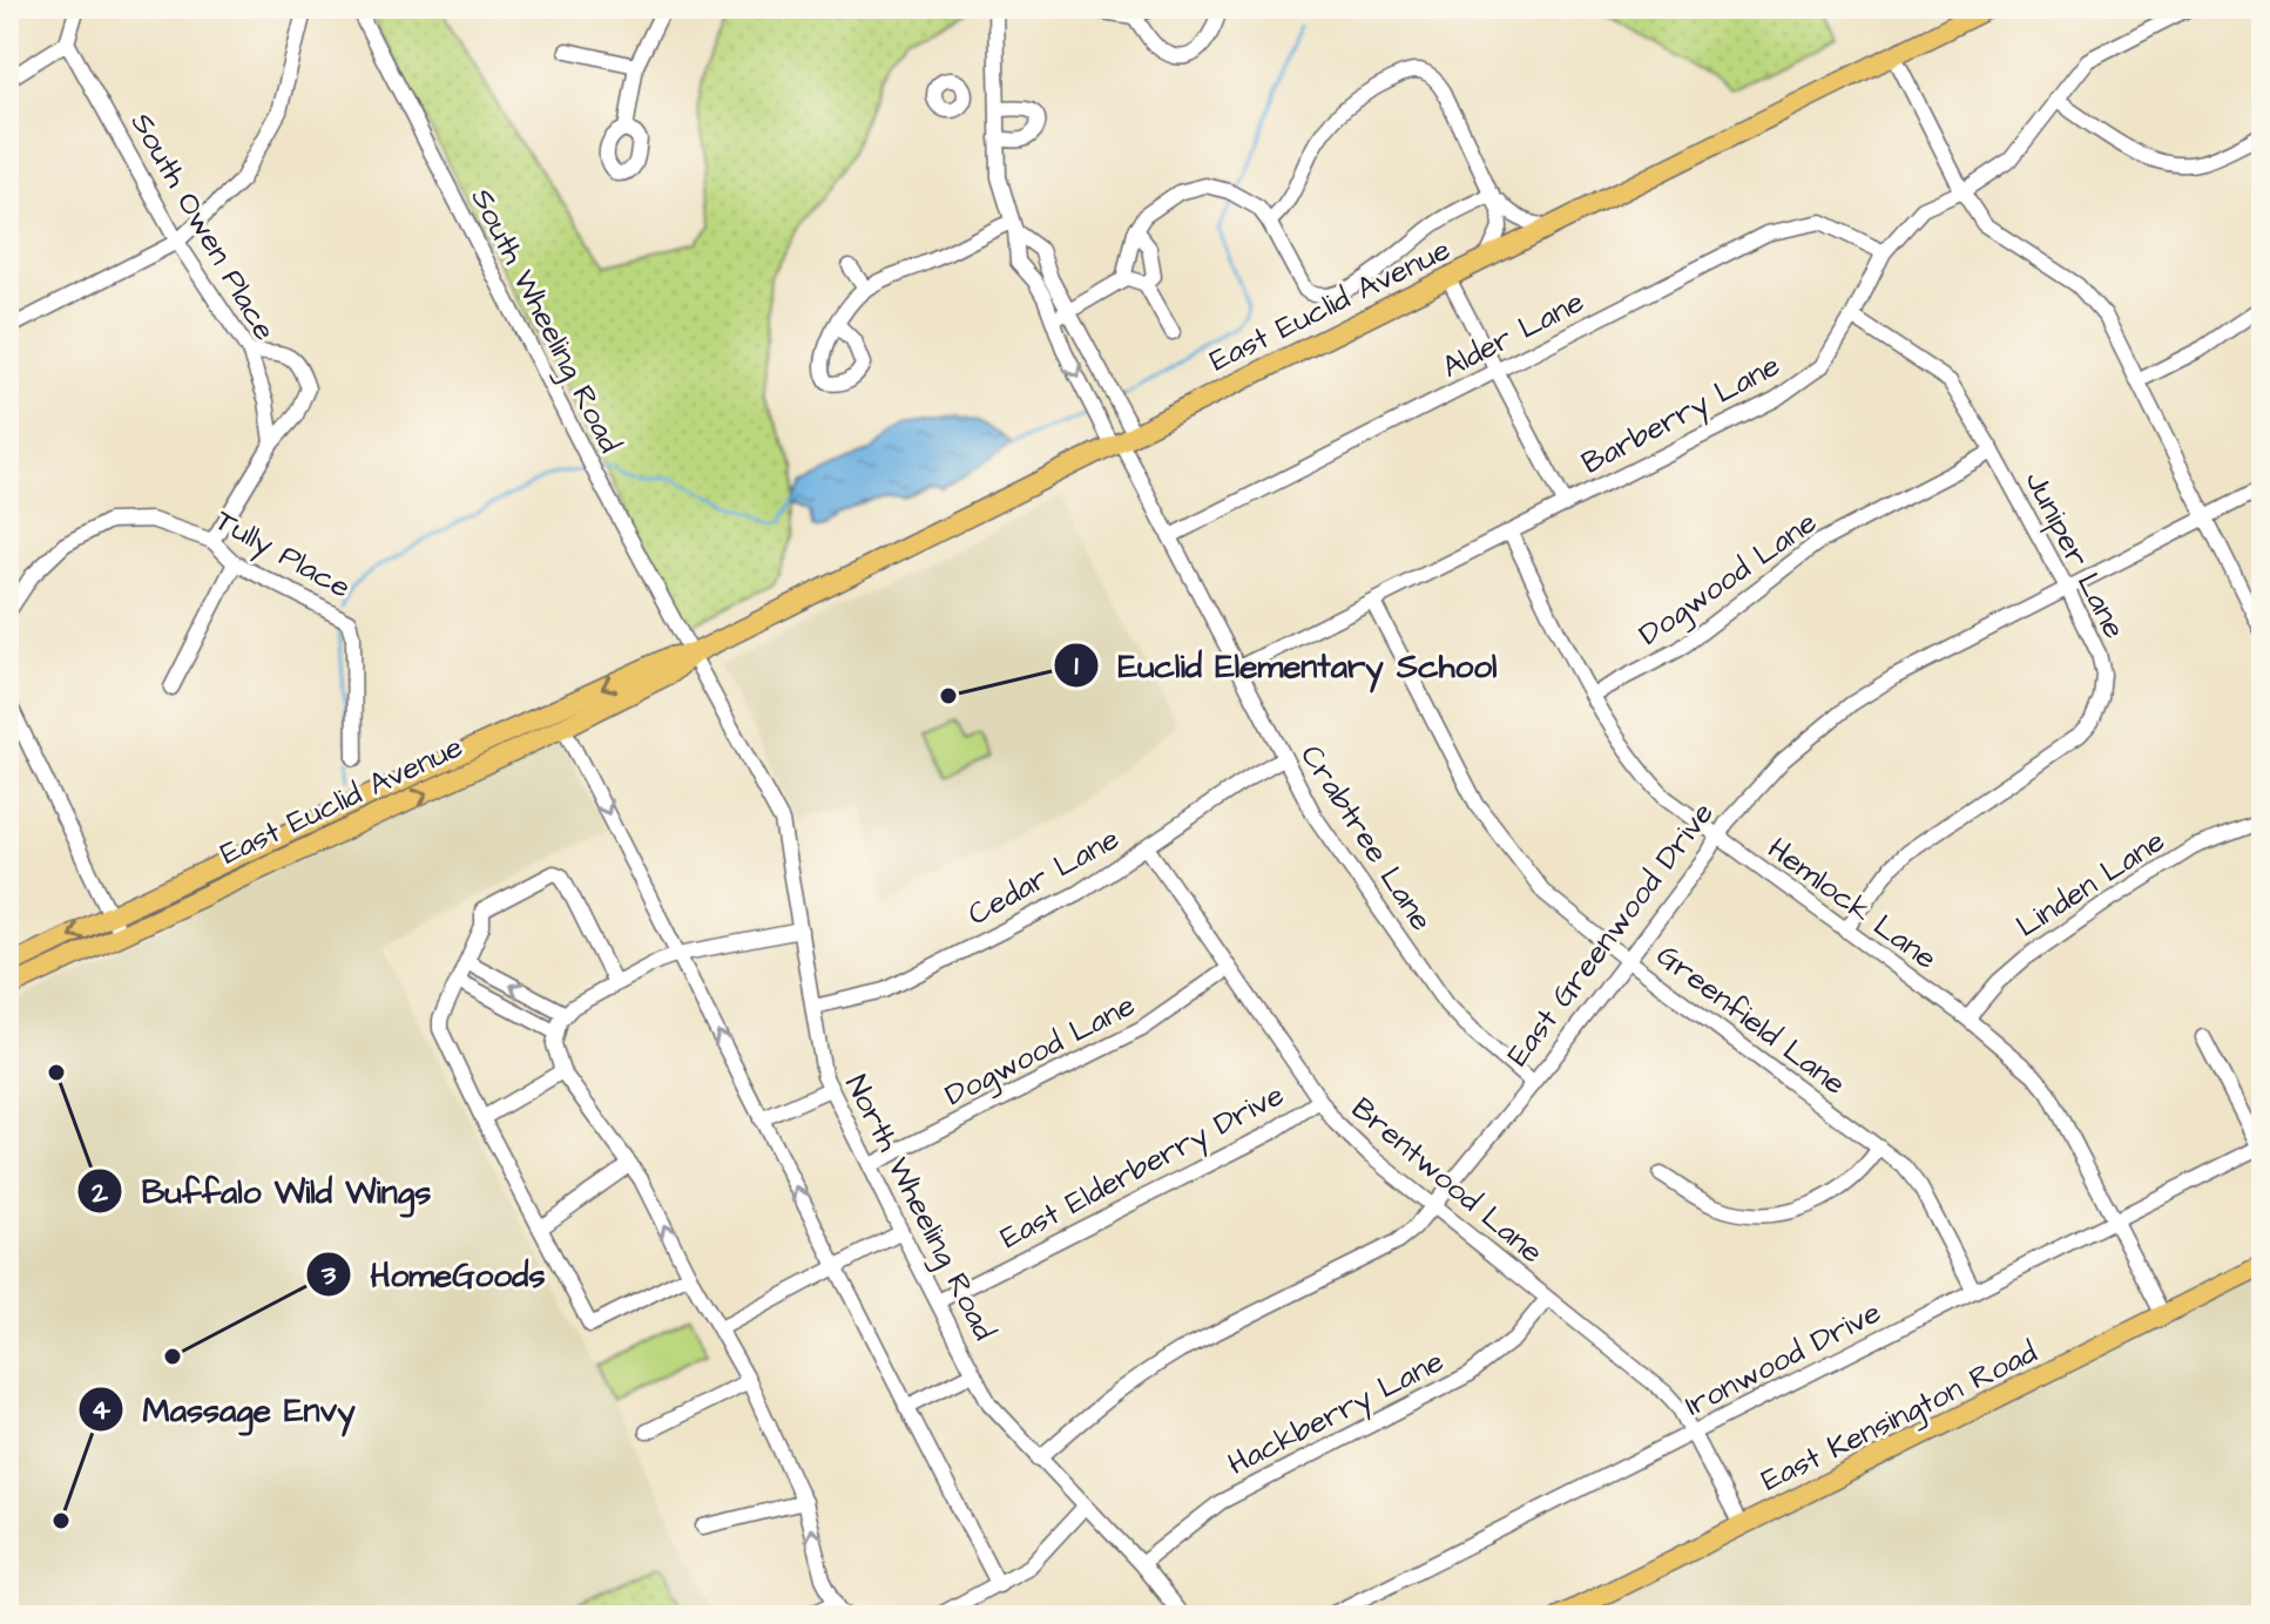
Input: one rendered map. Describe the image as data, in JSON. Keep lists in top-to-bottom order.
{
  "streets": {
    "main road": ["East Euclid Avenue", "East Kensington Road"],
    "street": [
      "South Owen Place",
      "South Wheeling Road",
      "Alder Lane",
      "Barberry Lane",
      "Tully Place",
      "Juniper Lane",
      "Dogwood Lane",
      "Crabtree Lane",
      "Cedar Lane",
      "Linden Lane",
      "Hemlock Lane",
      "East Greenwood Drive",
      "Greenfield Lane",
      "East Elderberry Drive",
      "Brentwood Lane",
      "North Wheeling Road",
      "Ironwood Drive",
      "Hackberry Lane"
    ]
  },
  "crossings": [
    ["East Euclid Avenue", "South Wheeling Road"],
    ["East Euclid Avenue", "Crabtree Lane"],
    ["East Euclid Avenue", "North Wheeling Road"],
    ["South Wheeling Road", "North Wheeling Road"],
    ["Alder Lane", "Barberry Lane"],
    ["Alder Lane", "Crabtree Lane"],
    ["Barberry Lane", "Juniper Lane"],
    ["Barberry Lane", "Crabtree Lane"],
    ["Barberry Lane", "Hemlock Lane"],
    ["Barberry Lane", "Greenfield Lane"],
    ["Juniper Lane", "Dogwood Lane"],
    ["Juniper Lane", "Hemlock Lane"],
    ["Juniper Lane", "East Greenwood Drive"],
    ["Dogwood Lane", "Hemlock Lane"],
    ["Dogwood Lane", "Brentwood Lane"],
    ["Dogwood Lane", "North Wheeling Road"],
    ["Crabtree Lane", "Cedar Lane"],
    ["Crabtree Lane", "East Greenwood Drive"],
    ["Cedar Lane", "Brentwood Lane"],
    ["Cedar Lane", "North Wheeling Road"],
    ["Linden Lane", "Hemlock Lane"],
    ["Hemlock Lane", "East Greenwood Drive"],
    ["Hemlock Lane", "Ironwood Drive"],
    ["Hemlock Lane", "East Kensington Road"],
    ["East Greenwood Drive", "Greenfield Lane"],
    ["East Greenwood Drive", "Brentwood Lane"],
    ["East Greenwood Drive", "North Wheeling Road"],
    ["Greenfield Lane", "Ironwood Drive"],
    ["East Elderberry Drive", "Brentwood Lane"],
    ["East Elderberry Drive", "North Wheeling Road"],
    ["Brentwood Lane", "Ironwood Drive"],
    ["Brentwood Lane", "Hackberry Lane"],
    ["Brentwood Lane", "East Kensington Road"],
    ["North Wheeling Road", "Hackberry Lane"]
  ],
  "places": [
    "Euclid Elementary School",
    "Buffalo Wild Wings",
    "HomeGoods",
    "Massage Envy"
  ]
}
